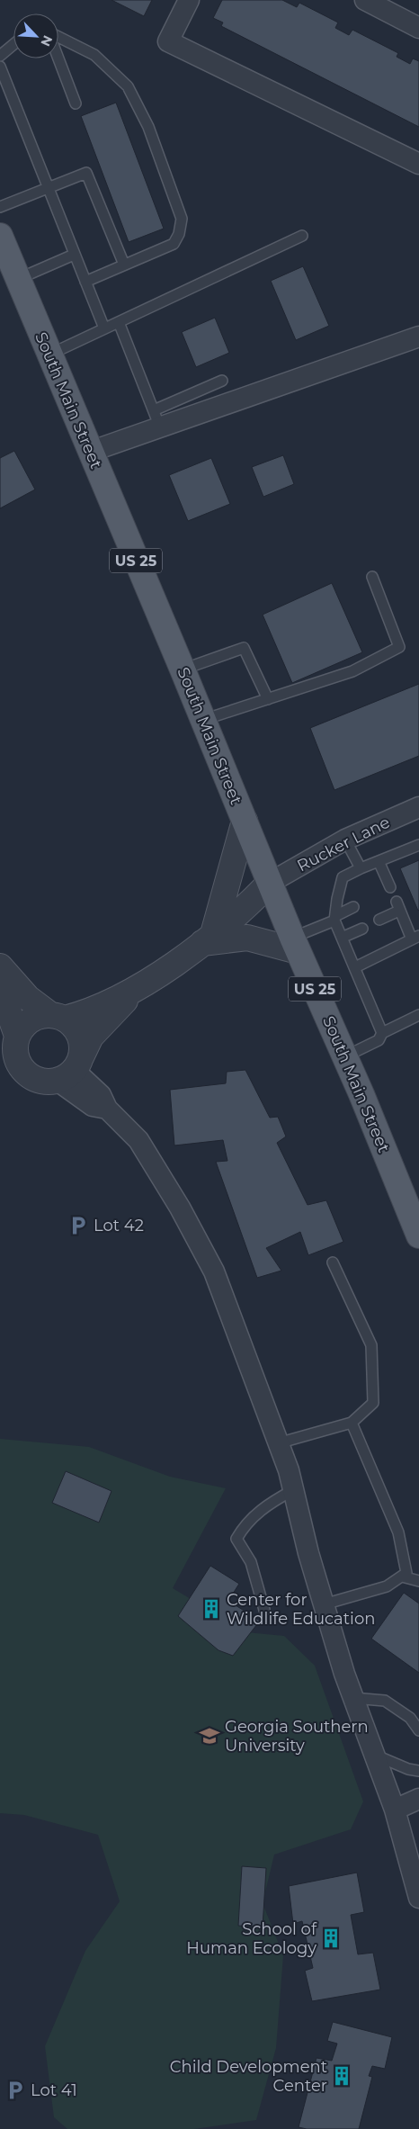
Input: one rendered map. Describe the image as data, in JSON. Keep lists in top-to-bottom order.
{
  "streets": {
    "main road": ["South Main Street", "US 25"],
    "street": ["Rucker Lane"]
  },
  "crossings": [
    ["South Main Street", "Rucker Lane"]
  ],
  "places": {
    "parking": ["Lot 42", "Lot 41"],
    "building": ["Center for Wildlife Education", "School of Human Ecology", "Child Development Center"],
    "school or university": ["Georgia Southern University"]
  },
  "north": "bottom right"
}
